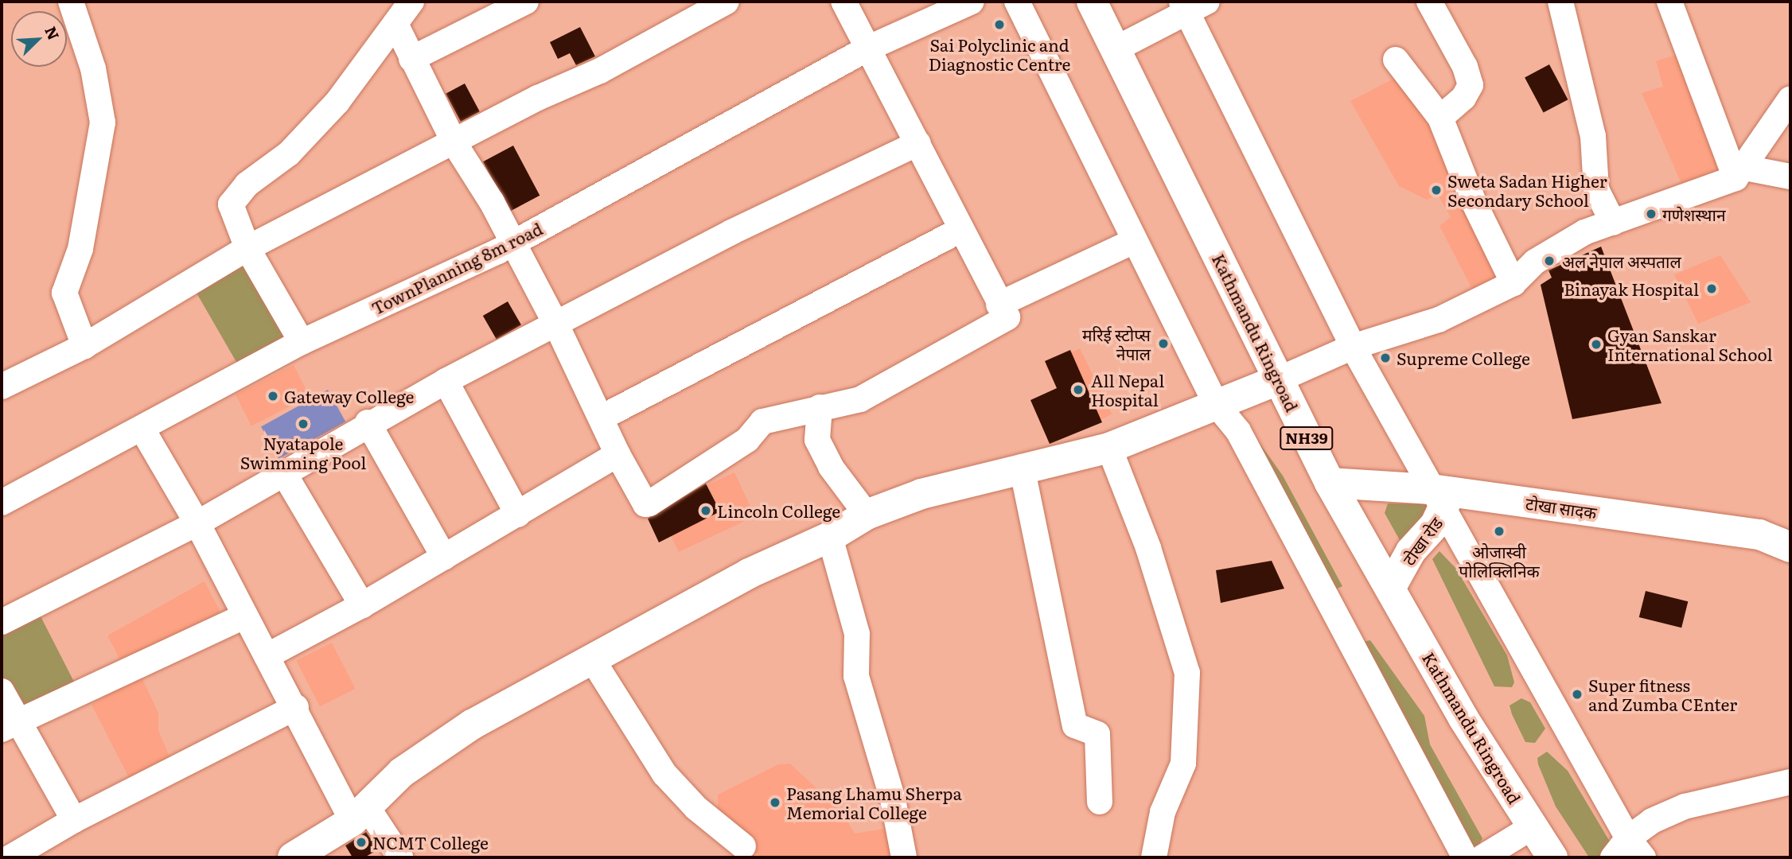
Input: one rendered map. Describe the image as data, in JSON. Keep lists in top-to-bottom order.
{
  "streets": {
    "main road": [
      "Kathmandu Ringroad",
      "NH39",
      "टोखा सादक",
      "टोखा रोड"
    ],
    "street": ["TownPlanning 8m road"]
  },
  "crossings": [
    ["Kathmandu Ringroad", "टोखा सादक"],
    ["Kathmandu Ringroad", "टोखा रोड"],
    ["टोखा सादक", "टोखा रोड"]
  ],
  "places": [
    "Sai Polyclinic and Diagnostic Centre",
    "Sweta Sadan Higher Secondary School",
    "गणेशस्थान",
    "अल नेपाल अस्पताल",
    "Binayak Hospital",
    "मरिई स्टोप्स नेपाल",
    "Gyan Sanskar International School",
    "Supreme College",
    "All Nepal Hospital",
    "Gateway College",
    "Nyatapole Swimming Pool",
    "Lincoln College",
    "ओजास्वी पोलिक्लिनिक",
    "Super fitness and Zumba CEnter",
    "Pasang Lhamu Sherpa Memorial College",
    "NCMT College"
  ],
  "north": "top right"
}
